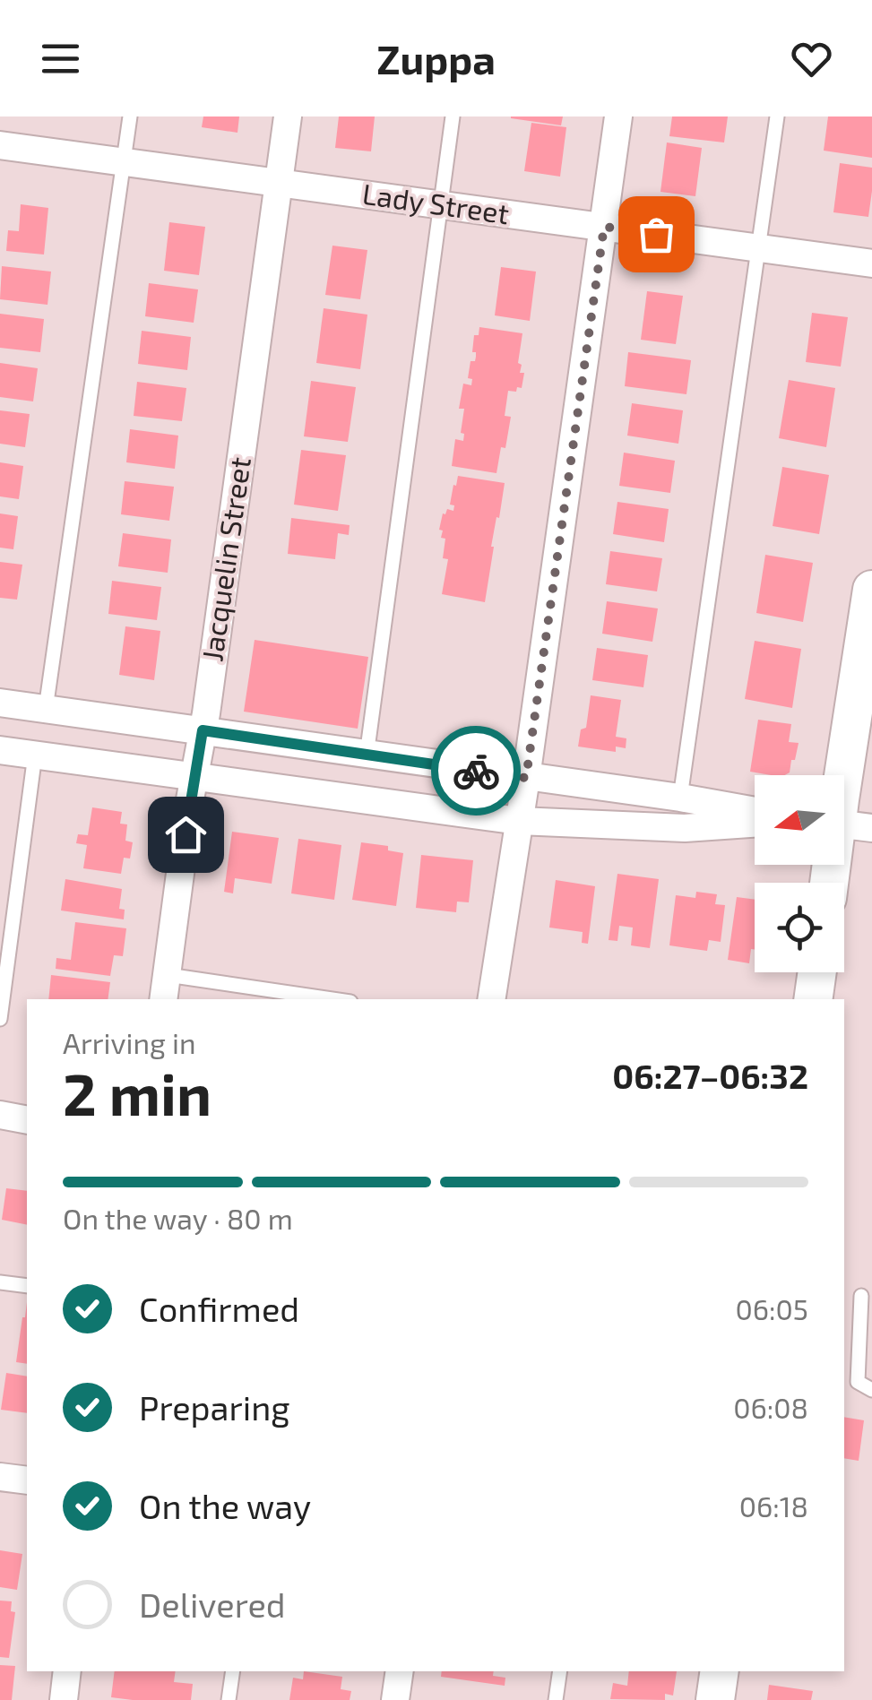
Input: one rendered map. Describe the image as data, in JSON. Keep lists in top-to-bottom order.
{
  "streets": {
    "street": ["Lady Street", "Jacquelin Street"]
  },
  "crossings": [
    ["Lady Street", "Jacquelin Street"]
  ],
  "north": "left",
  "page": {
    "header": "Zuppa",
    "heading": ["2 min", "Arriving in", "06:27–06:32"],
    "bar": "On the way · 80 m",
    "list": [
      ["Confirmed", "06:05"],
      ["Preparing", "06:08"],
      ["On the way", "06:18"],
      "Delivered"
    ]
  }
}
